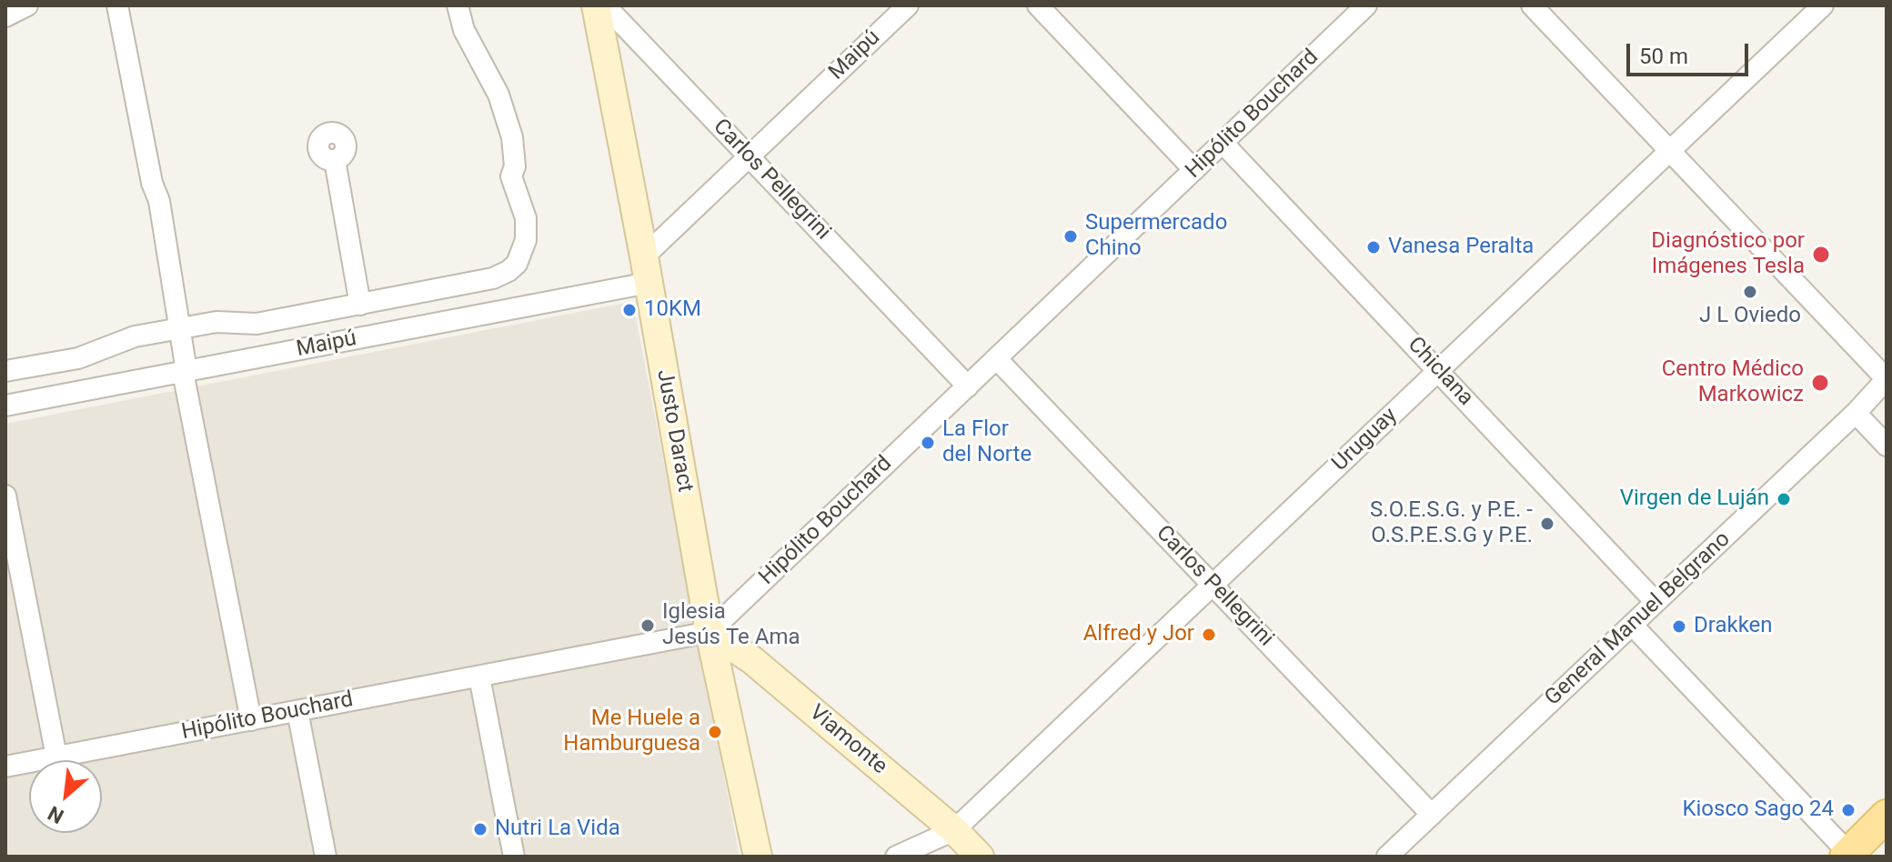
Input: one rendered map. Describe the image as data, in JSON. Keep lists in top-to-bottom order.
{
  "streets": {
    "street": [
      "Maipú",
      "Hipólito Bouchard",
      "Carlos Pellegrini",
      "Chiclana",
      "Justo Daract",
      "Uruguay",
      "General Manuel Belgrano",
      "Viamonte"
    ]
  },
  "crossings": [
    ["Maipú", "Carlos Pellegrini"],
    ["Maipú", "Justo Daract"],
    ["Hipólito Bouchard", "Carlos Pellegrini"],
    ["Hipólito Bouchard", "Chiclana"],
    ["Hipólito Bouchard", "Justo Daract"],
    ["Hipólito Bouchard", "Viamonte"],
    ["Carlos Pellegrini", "Uruguay"],
    ["Carlos Pellegrini", "General Manuel Belgrano"],
    ["Chiclana", "Uruguay"],
    ["Chiclana", "General Manuel Belgrano"],
    ["Justo Daract", "Viamonte"],
    ["Uruguay", "Viamonte"]
  ],
  "places": [
    "Supermercado Chino",
    "Vanesa Peralta",
    "Diagnóstico por Imágenes Tesla",
    "J L Oviedo",
    "10KM",
    "Centro Médico Markowicz",
    "La Flor del Norte",
    "Virgen de Luján",
    "S.O.E.S.G. y P.E. - O.S.P.E.S.G y P.E.",
    "Iglesia Jesús Te Ama",
    "Drakken",
    "Alfred y Jor",
    "Me Huele a Hamburguesa",
    "Kiosco Sago 24",
    "Nutri La Vida"
  ],
  "scale_bar": "50 m",
  "north": "bottom left"
}
